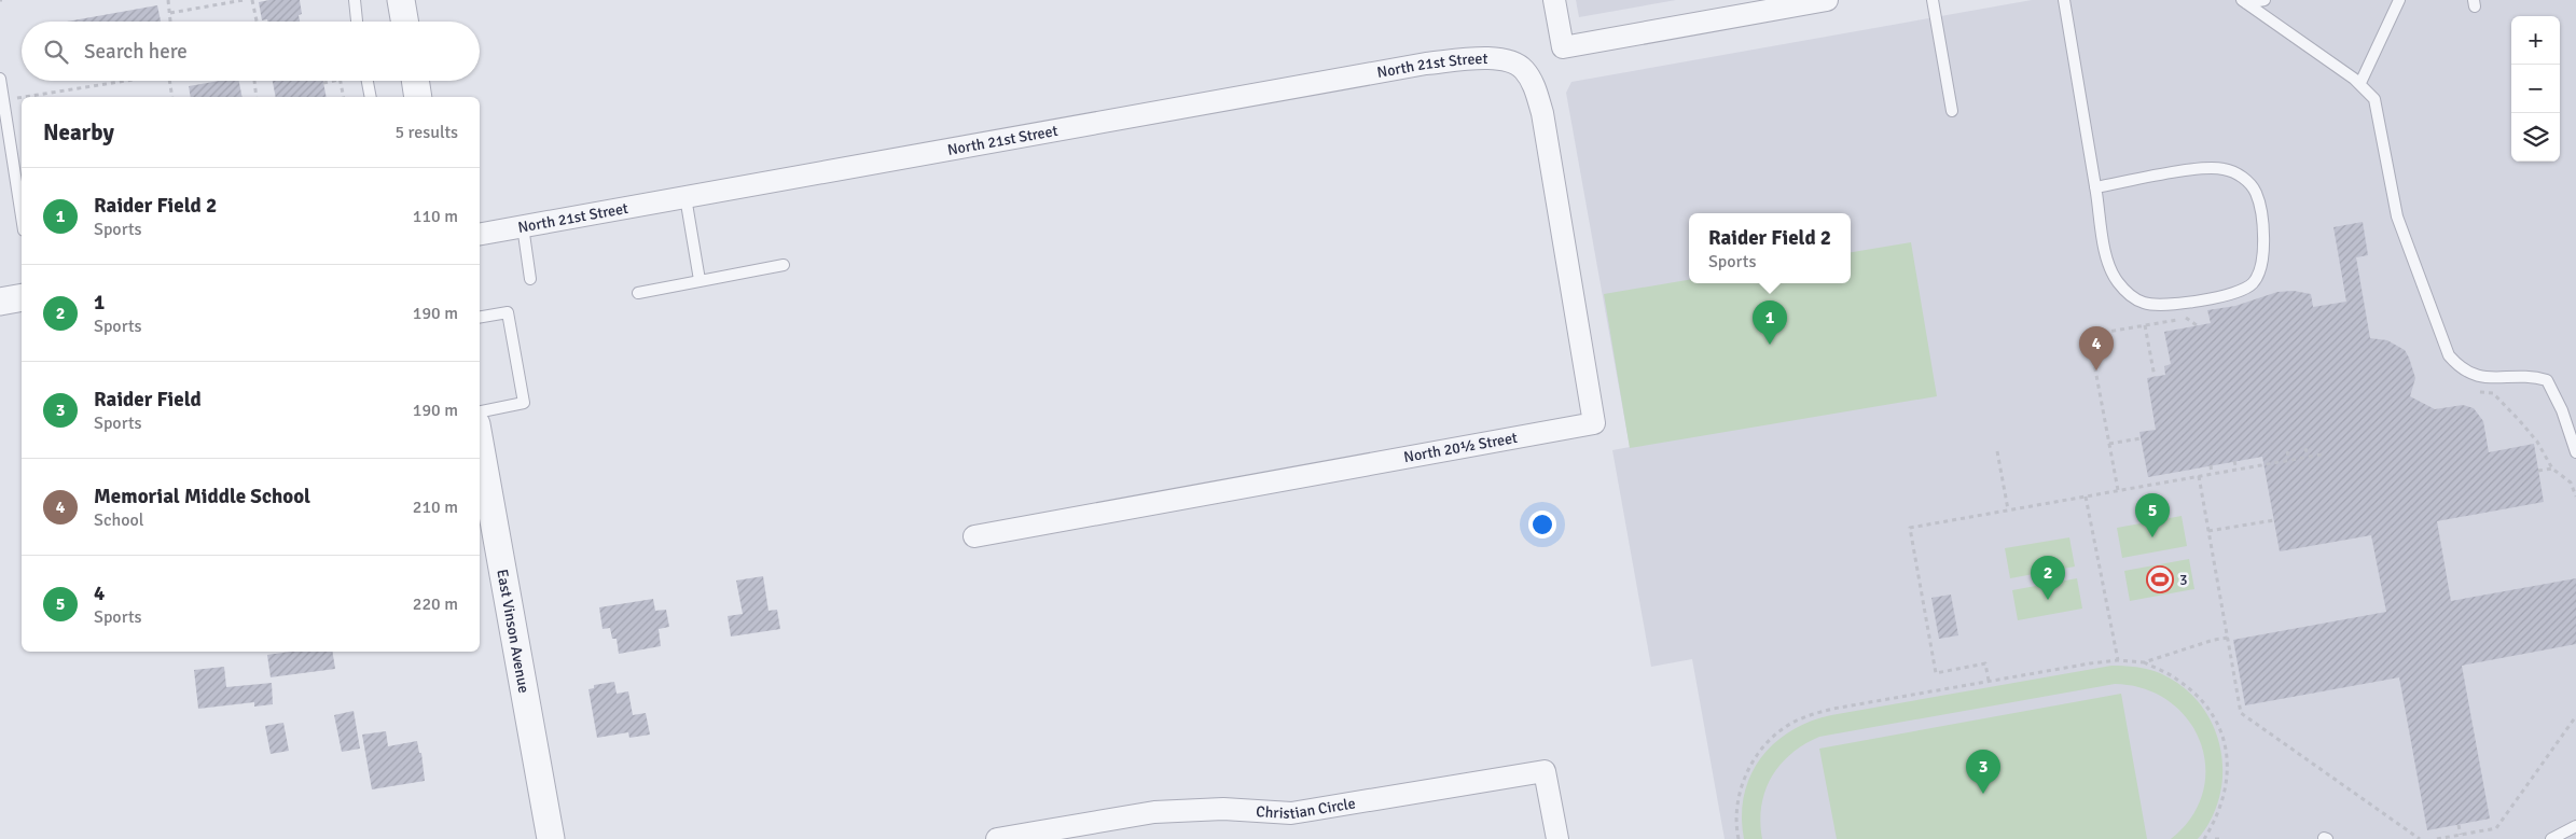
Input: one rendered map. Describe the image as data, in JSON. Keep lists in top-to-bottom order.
{
  "streets": {
    "street": [
      "North 21st Street",
      "North 20½ Street",
      "East Vinson Avenue",
      "Christian Circle"
    ]
  },
  "crossings": [
    ["North 21st Street", "North 20½ Street"]
  ],
  "places": {
    "sports": ["3"]
  },
  "page": {
    "map_buttons": ["+", "−"],
    "search": "Search here",
    "heading": ["Nearby", "5 results"],
    "list": [
      {
        "mark": "1",
        "name": "Raider Field 2",
        "note": "Sports",
        "value": "110 m"
      },
      {
        "mark": "2",
        "name": "1",
        "note": "Sports",
        "value": "190 m"
      },
      {
        "mark": "3",
        "name": "Raider Field",
        "note": "Sports",
        "value": "190 m"
      },
      {
        "mark": "4",
        "name": "Memorial Middle School",
        "note": "School",
        "value": "210 m"
      },
      {
        "mark": "5",
        "name": "4",
        "note": "Sports",
        "value": "220 m"
      }
    ],
    "popup": ["Raider Field 2", "Sports"],
    "pins": [
      "1",
      "4",
      "5",
      "2",
      "3"
    ]
  }
}
